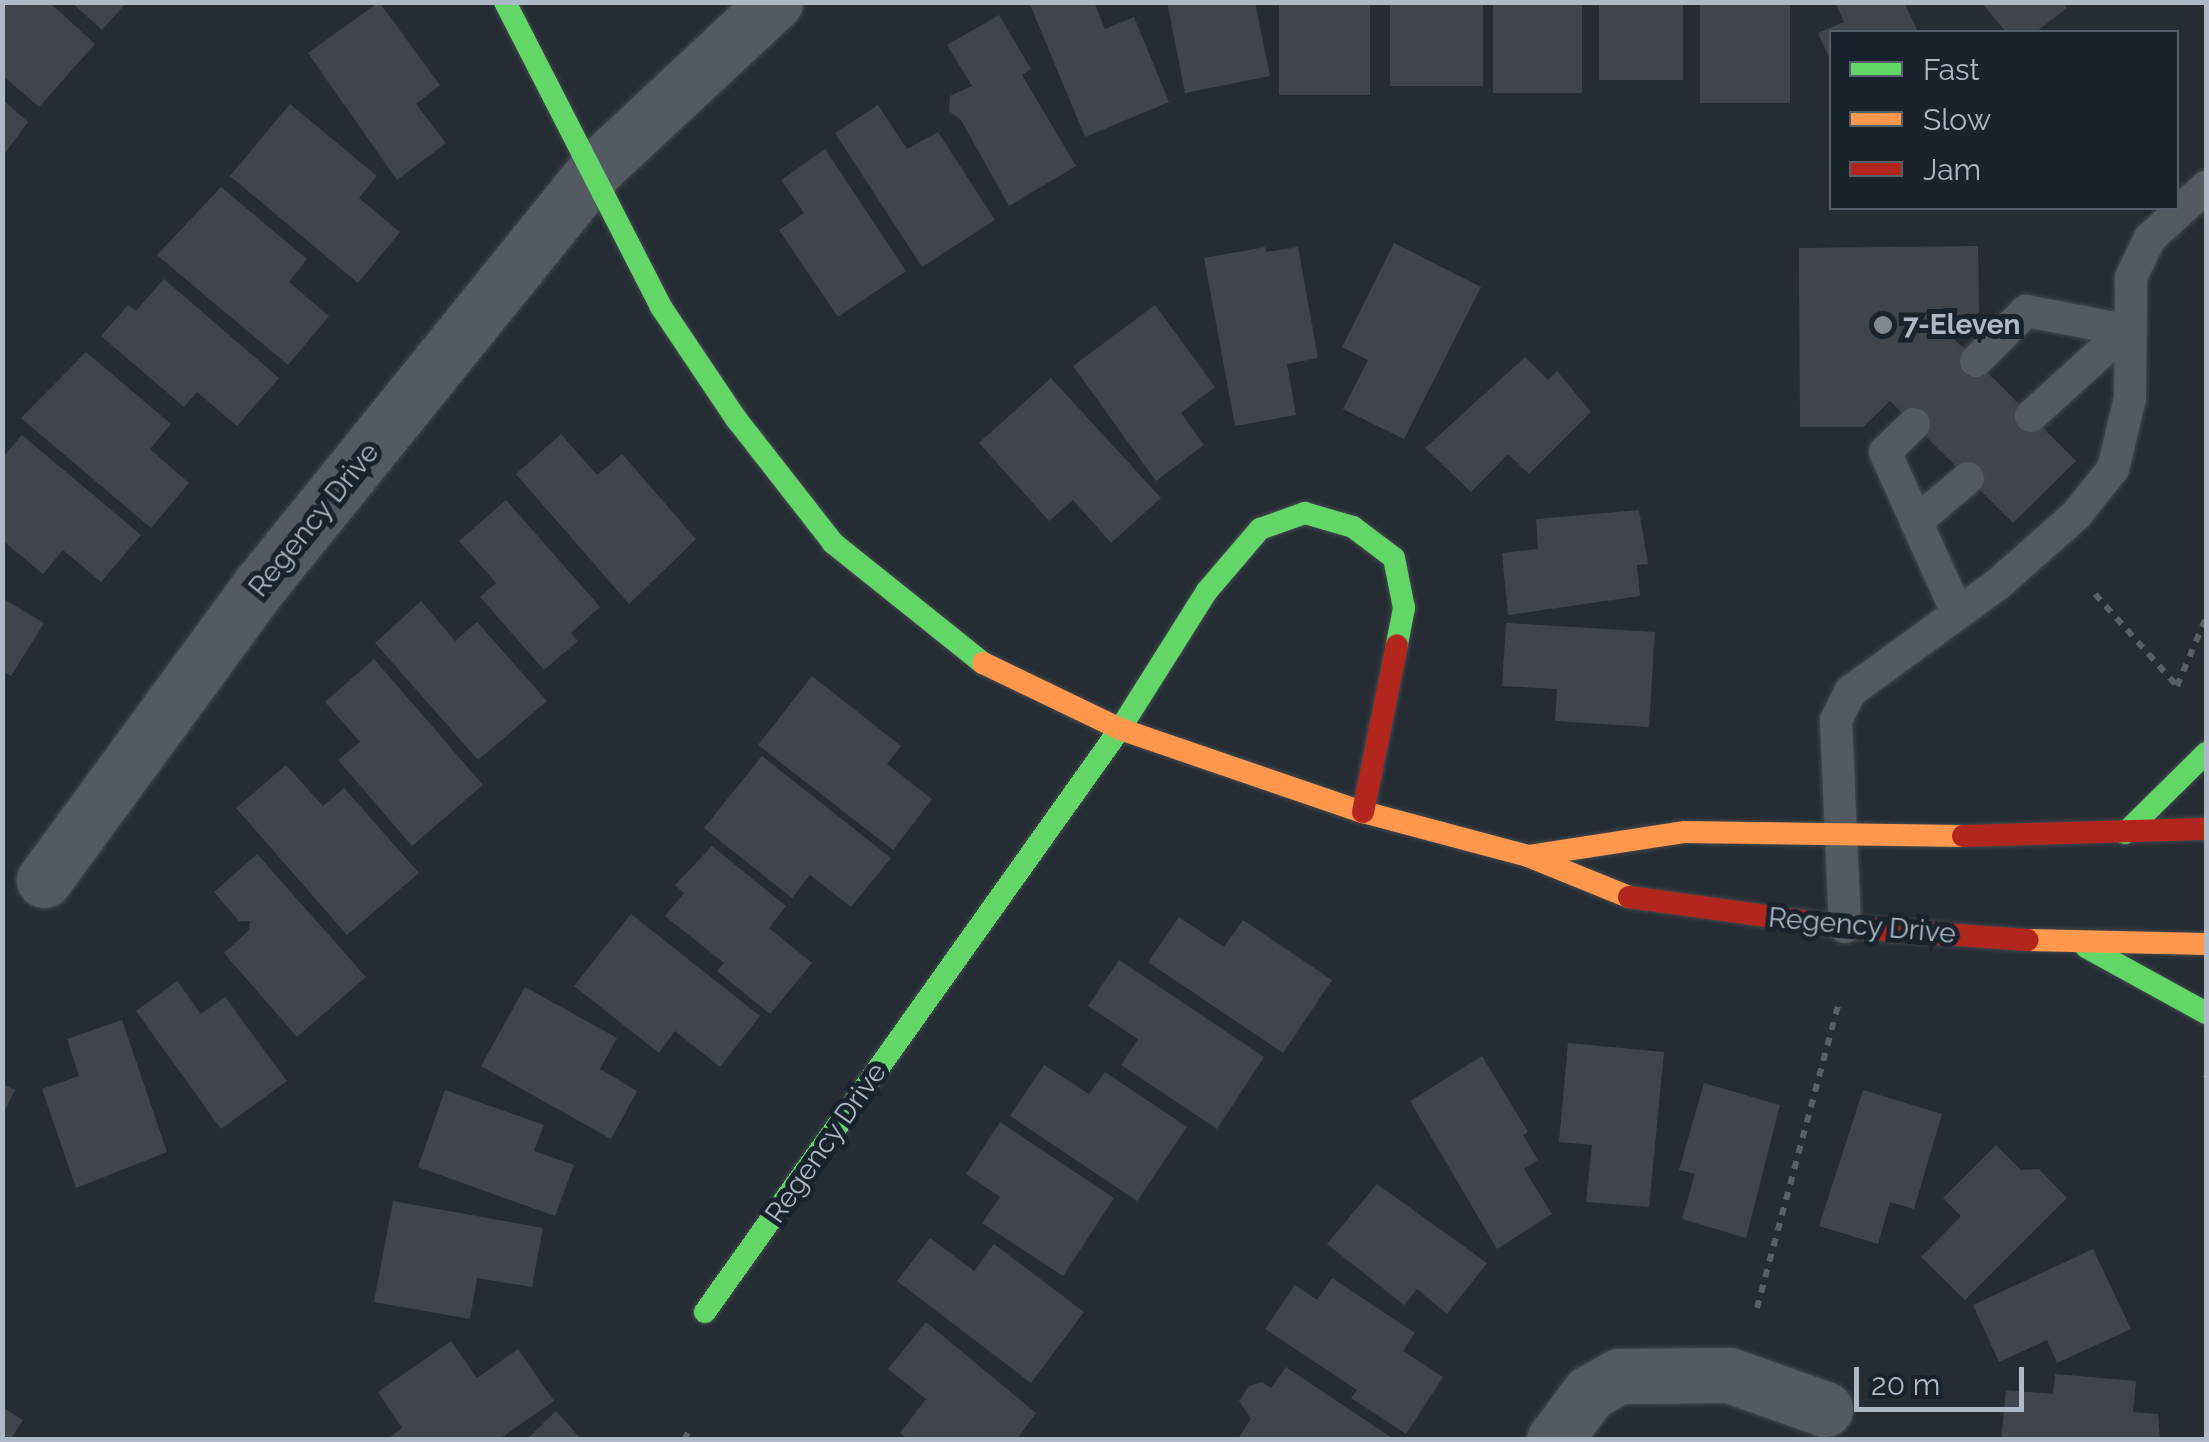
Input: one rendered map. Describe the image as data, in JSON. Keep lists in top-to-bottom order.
{
  "streets": {
    "street": ["Regency Drive"]
  },
  "places": ["7-Eleven"],
  "legend": ["Fast", "Slow", "Jam"],
  "scale_bar": "20 m"
}
